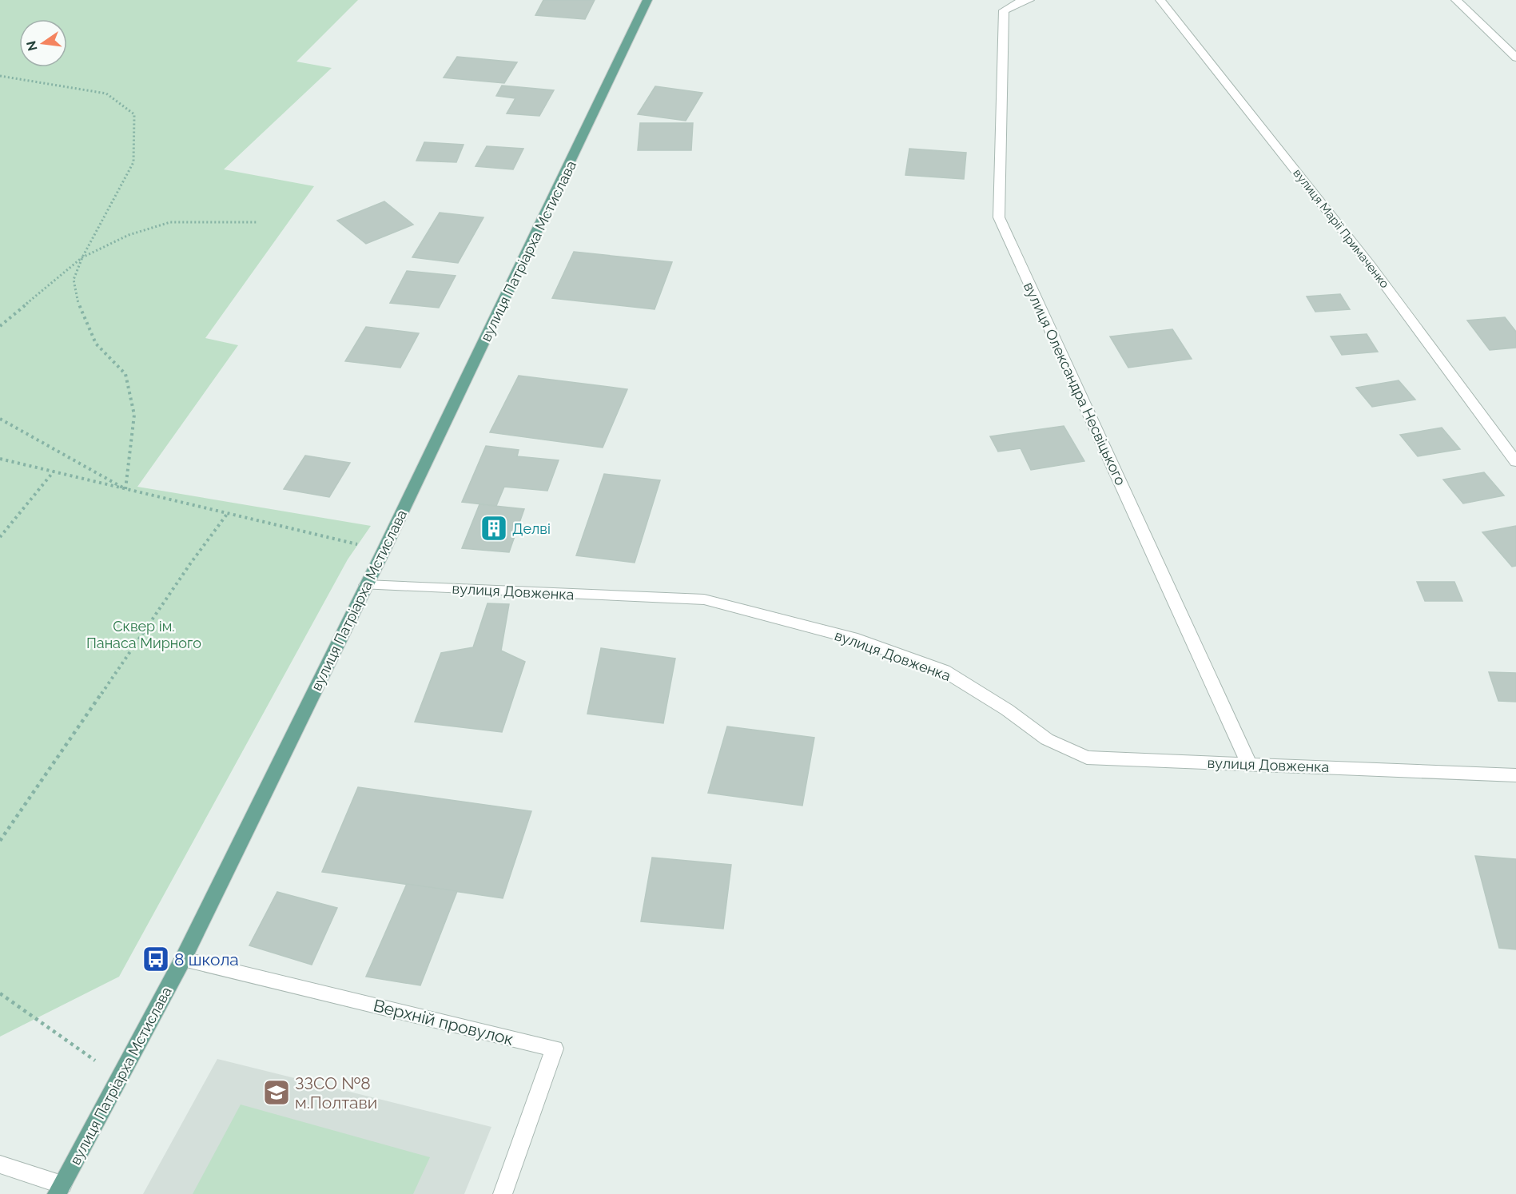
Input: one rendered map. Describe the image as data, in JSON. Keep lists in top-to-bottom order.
{
  "streets": {
    "main road": ["вулиця Патріарха Мстислава"],
    "street": [
      "вулиця Марії Примаченко",
      "вулиця Олександра Несвіцького",
      "вулиця Довженка",
      "Верхній провулок"
    ]
  },
  "crossings": [
    ["вулиця Патріарха Мстислава", "вулиця Довженка"],
    ["вулиця Патріарха Мстислава", "Верхній провулок"],
    ["вулиця Олександра Несвіцького", "вулиця Довженка"]
  ],
  "parks": ["Сквер ім. Панаса Мирного"],
  "places": {
    "building": ["Делві"],
    "bus stop": ["8 школа"],
    "school or university": ["ЗЗСО №8 м.Полтави"]
  },
  "north": "left"
}
